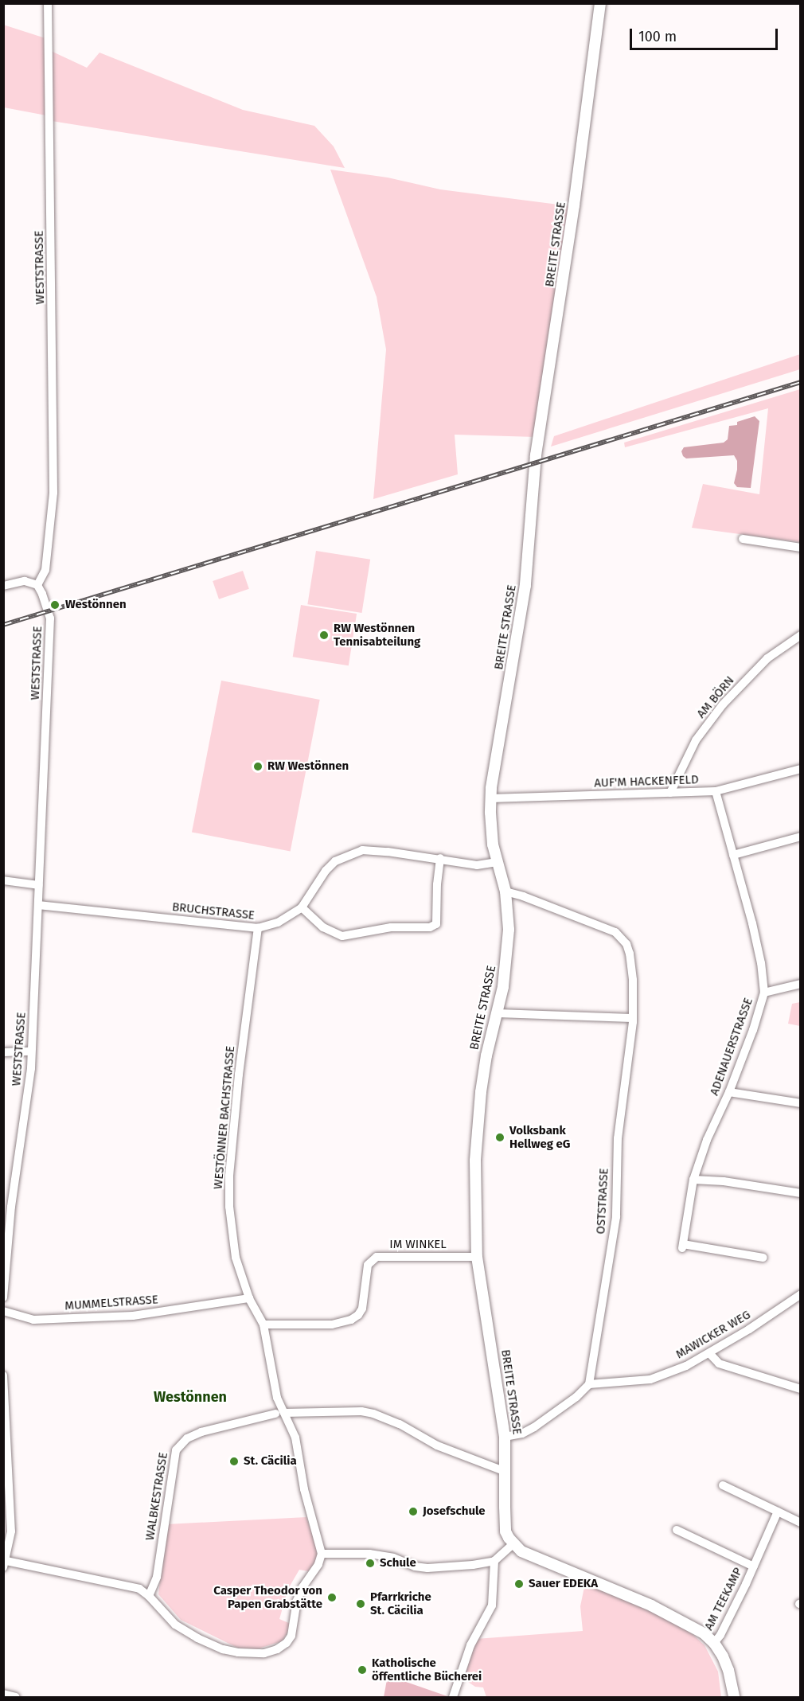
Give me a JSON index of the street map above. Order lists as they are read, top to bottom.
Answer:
{
  "streets": {
    "street": [
      "BREITE STRASSE",
      "WESTSTRASSE",
      "AM BÖRN",
      "AUF'M HACKENFELD",
      "BRUCHSTRASSE",
      "ADENAUERSTRASSE",
      "WESTÖNNER BACHSTRASSE",
      "OSTSTRASSE",
      "IM WINKEL",
      "MUMMELSTRASSE",
      "MAWICKER WEG",
      "WALBKESTRASSE",
      "AM TEEKAMP"
    ]
  },
  "crossings": [
    ["BREITE STRASSE", "AUF'M HACKENFELD"],
    ["BREITE STRASSE", "BRUCHSTRASSE"],
    ["BREITE STRASSE", "OSTSTRASSE"],
    ["BREITE STRASSE", "IM WINKEL"],
    ["BREITE STRASSE", "WALBKESTRASSE"],
    ["WESTSTRASSE", "BRUCHSTRASSE"],
    ["AM BÖRN", "AUF'M HACKENFELD"],
    ["AUF'M HACKENFELD", "ADENAUERSTRASSE"],
    ["BRUCHSTRASSE", "WESTÖNNER BACHSTRASSE"],
    ["WESTÖNNER BACHSTRASSE", "IM WINKEL"],
    ["WESTÖNNER BACHSTRASSE", "MUMMELSTRASSE"],
    ["WESTÖNNER BACHSTRASSE", "WALBKESTRASSE"],
    ["OSTSTRASSE", "MAWICKER WEG"]
  ],
  "districts": ["Westönnen"],
  "places": [
    "Westönnen",
    "RW Westönnen Tennisabteilung",
    "RW Westönnen",
    "Volksbank Hellweg eG",
    "St. Cäcilia",
    "Josefschule",
    "Schule",
    "Sauer EDEKA",
    "Casper Theodor von Papen Grabstätte",
    "Pfarrkriche St. Cäcilia",
    "Katholische öffentliche Bücherei"
  ],
  "scale_bar": "100 m"
}
